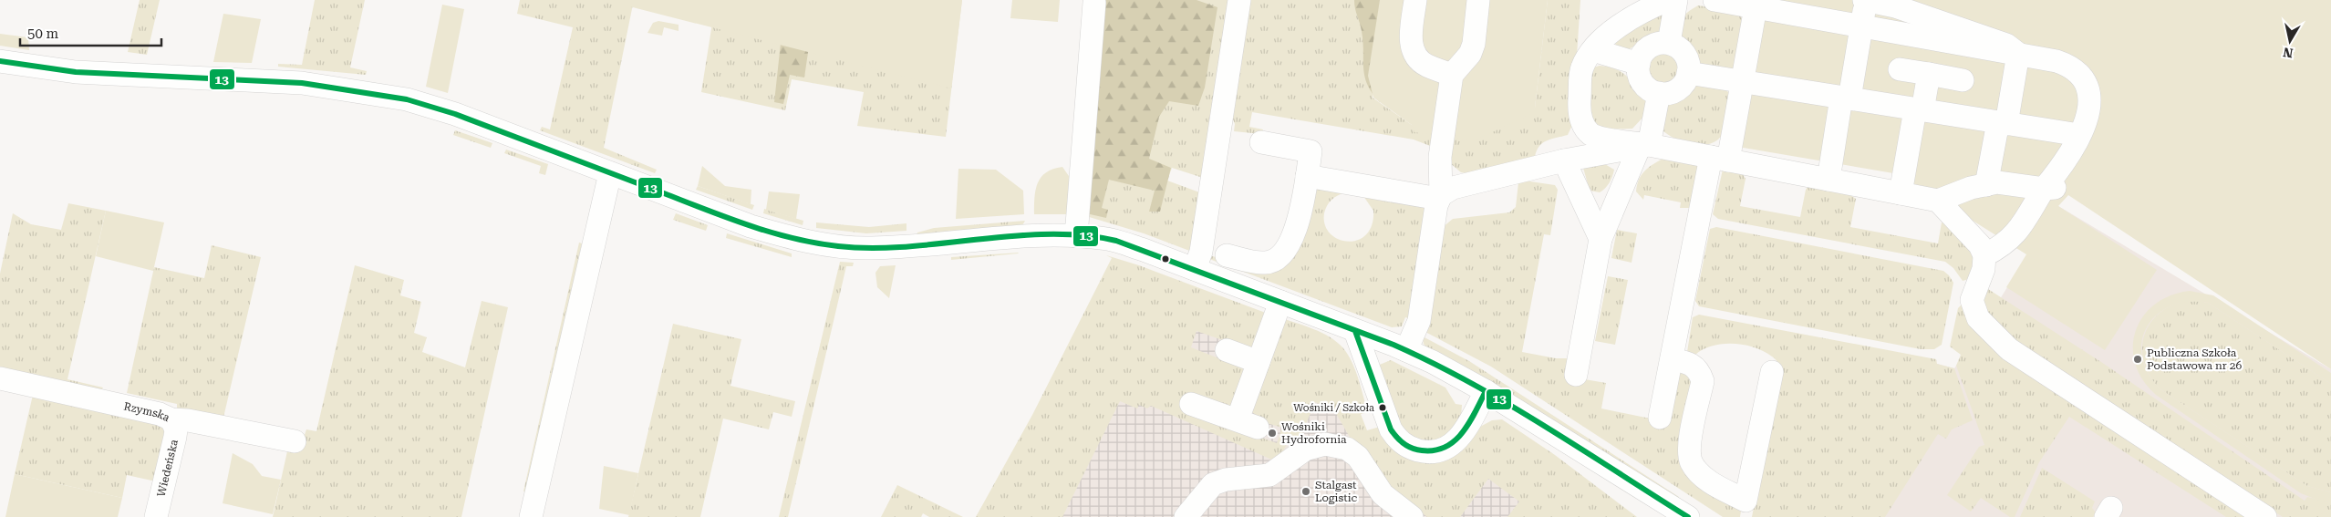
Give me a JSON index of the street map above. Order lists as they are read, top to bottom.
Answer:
{
  "streets": {
    "street": ["Rzymska", "Wiedeńska"]
  },
  "crossings": [
    ["Rzymska", "Wiedeńska"]
  ],
  "places": [
    "Publiczna Szkoła Podstawowa nr 26",
    "Wośniki / Szkoła",
    "Wośniki Hydrofornia",
    "Stalgast Logistic"
  ],
  "lines": ["transit line 13"],
  "scale_bar": "50 m",
  "north": "bottom"
}
